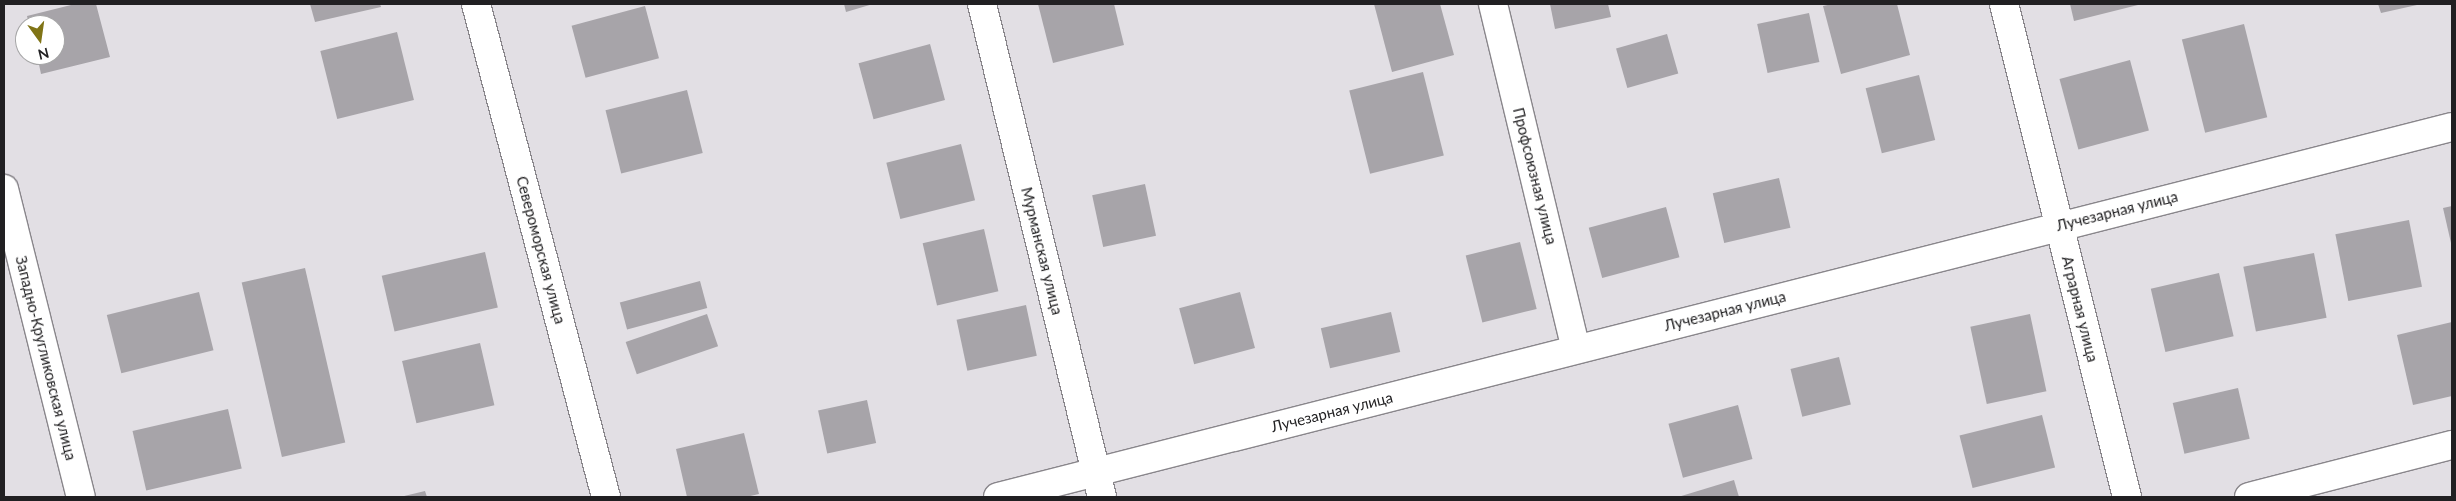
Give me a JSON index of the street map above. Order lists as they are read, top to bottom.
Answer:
{
  "streets": {
    "street": [
      "Профсоюзная улица",
      "Лучезарная улица",
      "Североморская улица",
      "Мурманская улица",
      "Аграрная улица",
      "Западно-Кругликовская улица"
    ]
  },
  "crossings": [
    ["Профсоюзная улица", "Лучезарная улица"],
    ["Лучезарная улица", "Мурманская улица"],
    ["Лучезарная улица", "Аграрная улица"]
  ],
  "north": "bottom"
}
